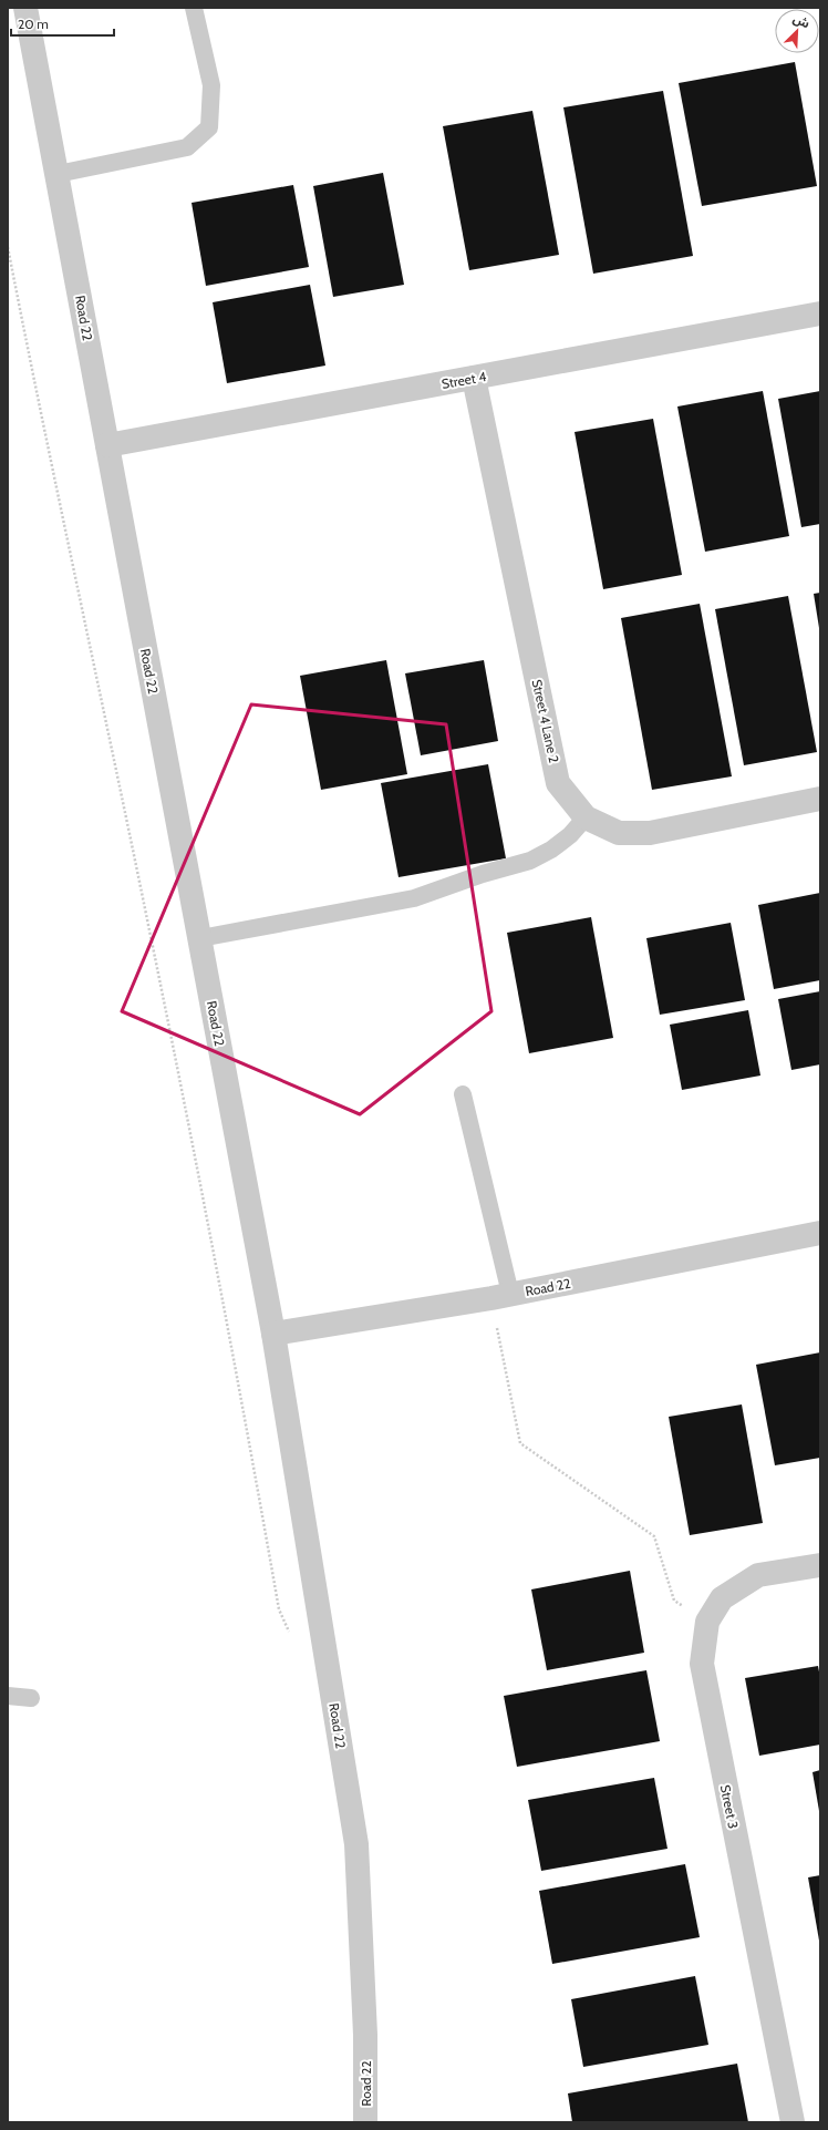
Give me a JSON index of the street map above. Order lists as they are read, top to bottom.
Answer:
{
  "streets": {
    "street": [
      "Road 22",
      "Street 4",
      "Street 4 Lane 2",
      "Street 3"
    ]
  },
  "crossings": [
    ["Road 22", "Street 4"],
    ["Street 4", "Street 4 Lane 2"]
  ],
  "scale_bar": "20 m",
  "north": "top right"
}
